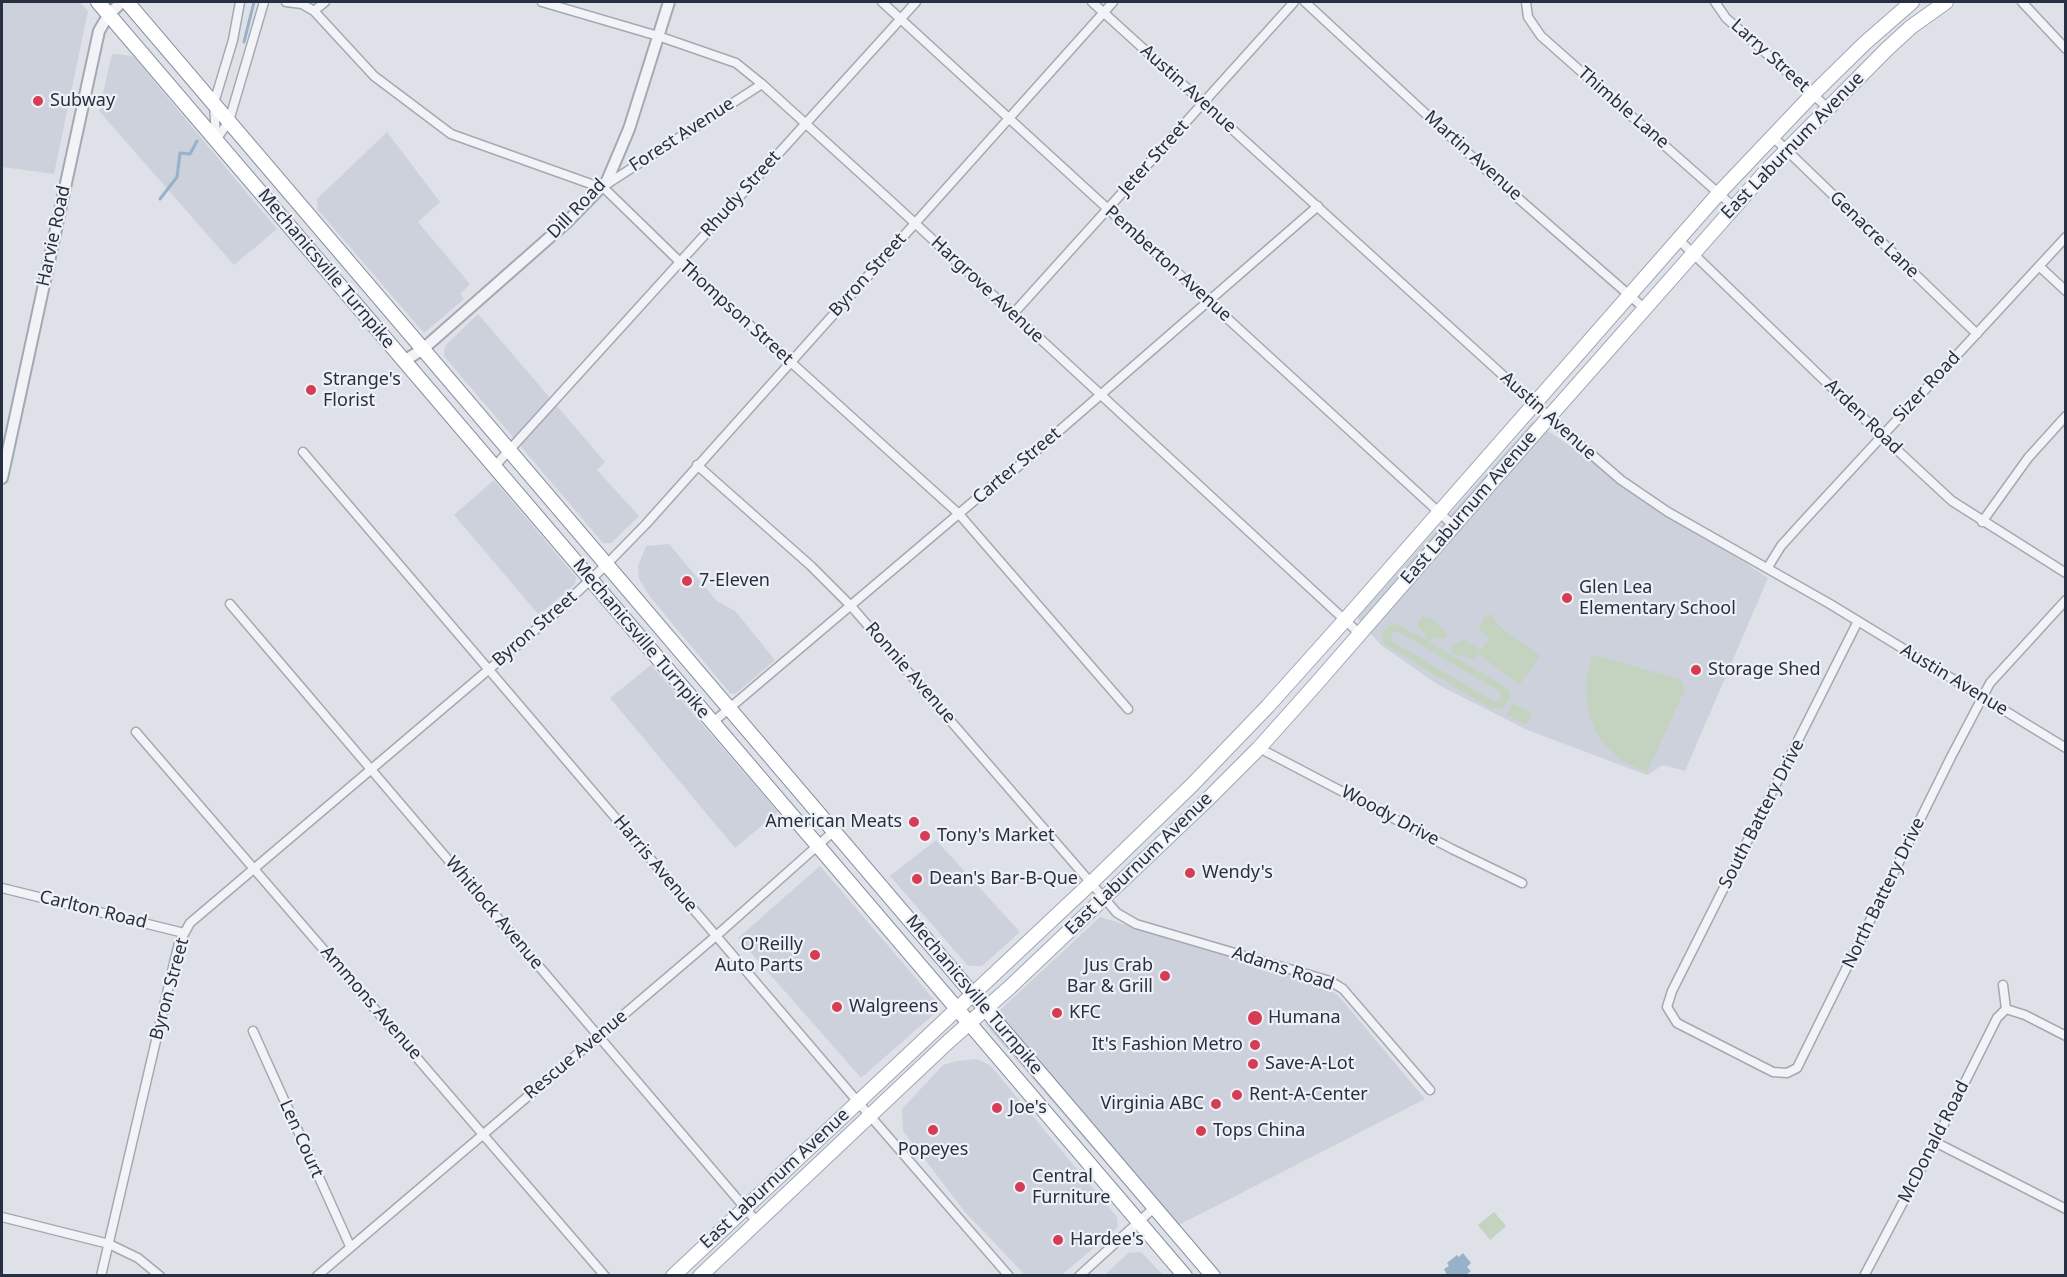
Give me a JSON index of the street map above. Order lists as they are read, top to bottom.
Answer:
{
  "streets": {
    "main road": ["East Laburnum Avenue", "Mechanicsville Turnpike"],
    "street": [
      "Larry Street",
      "Austin Avenue",
      "Thimble Lane",
      "Forest Avenue",
      "Martin Avenue",
      "Jeter Street",
      "Rhudy Street",
      "Dill Road",
      "Genacre Lane",
      "Harvie Road",
      "Pemberton Avenue",
      "Byron Street",
      "Hargrove Avenue",
      "Thompson Street",
      "Sizer Road",
      "Arden Road",
      "Carter Street",
      "Ronnie Avenue",
      "South Battery Drive",
      "Woody Drive",
      "Harris Avenue",
      "North Battery Drive",
      "Carlton Road",
      "Whitlock Avenue",
      "Adams Road",
      "Ammons Avenue",
      "Rescue Avenue",
      "Len Court",
      "McDonald Road"
    ]
  },
  "crossings": [
    ["Larry Street", "East Laburnum Avenue"],
    ["Austin Avenue", "East Laburnum Avenue"],
    ["Austin Avenue", "Jeter Street"],
    ["Austin Avenue", "Byron Street"],
    ["Austin Avenue", "Sizer Road"],
    ["Austin Avenue", "Carter Street"],
    ["Austin Avenue", "South Battery Drive"],
    ["Austin Avenue", "North Battery Drive"],
    ["Thimble Lane", "East Laburnum Avenue"],
    ["Forest Avenue", "Dill Road"],
    ["Forest Avenue", "Hargrove Avenue"],
    ["Forest Avenue", "Thompson Street"],
    ["East Laburnum Avenue", "Martin Avenue"],
    ["East Laburnum Avenue", "Genacre Lane"],
    ["East Laburnum Avenue", "Pemberton Avenue"],
    ["East Laburnum Avenue", "Mechanicsville Turnpike"],
    ["East Laburnum Avenue", "Hargrove Avenue"],
    ["East Laburnum Avenue", "Arden Road"],
    ["East Laburnum Avenue", "Ronnie Avenue"],
    ["East Laburnum Avenue", "Woody Drive"],
    ["East Laburnum Avenue", "Harris Avenue"],
    ["East Laburnum Avenue", "Whitlock Avenue"],
    ["East Laburnum Avenue", "Adams Road"],
    ["Jeter Street", "Pemberton Avenue"],
    ["Jeter Street", "Hargrove Avenue"],
    ["Rhudy Street", "Pemberton Avenue"],
    ["Rhudy Street", "Mechanicsville Turnpike"],
    ["Rhudy Street", "Hargrove Avenue"],
    ["Rhudy Street", "Thompson Street"],
    ["Dill Road", "Mechanicsville Turnpike"],
    ["Dill Road", "Hargrove Avenue"],
    ["Dill Road", "Thompson Street"],
    ["Genacre Lane", "Sizer Road"],
    ["Harvie Road", "Mechanicsville Turnpike"],
    ["Pemberton Avenue", "Byron Street"],
    ["Pemberton Avenue", "Carter Street"],
    ["Mechanicsville Turnpike", "Byron Street"],
    ["Mechanicsville Turnpike", "Carter Street"],
    ["Mechanicsville Turnpike", "Rescue Avenue"],
    ["Byron Street", "Hargrove Avenue"],
    ["Byron Street", "Thompson Street"],
    ["Byron Street", "Ronnie Avenue"],
    ["Byron Street", "Harris Avenue"],
    ["Byron Street", "Carlton Road"],
    ["Byron Street", "Whitlock Avenue"],
    ["Byron Street", "Ammons Avenue"],
    ["Hargrove Avenue", "Carter Street"],
    ["Thompson Street", "Carter Street"],
    ["Sizer Road", "Arden Road"],
    ["Carter Street", "Ronnie Avenue"],
    ["Ronnie Avenue", "Adams Road"],
    ["South Battery Drive", "North Battery Drive"],
    ["Harris Avenue", "Rescue Avenue"],
    ["Whitlock Avenue", "Rescue Avenue"],
    ["Ammons Avenue", "Rescue Avenue"],
    ["Rescue Avenue", "Len Court"]
  ],
  "places": [
    "Subway",
    "Strange's Florist",
    "7-Eleven",
    "Glen Lea Elementary School",
    "Storage Shed",
    "American Meats",
    "Tony's Market",
    "Wendy's",
    "Dean's Bar-B-Que",
    "O'Reilly Auto Parts",
    "Jus Crab Bar & Grill",
    "Walgreens",
    "KFC",
    "Humana",
    "It's Fashion Metro",
    "Save-A-Lot",
    "Rent-A-Center",
    "Virginia ABC",
    "Joe's",
    "Popeyes",
    "Tops China",
    "Central Furniture",
    "Hardee's"
  ]
}
